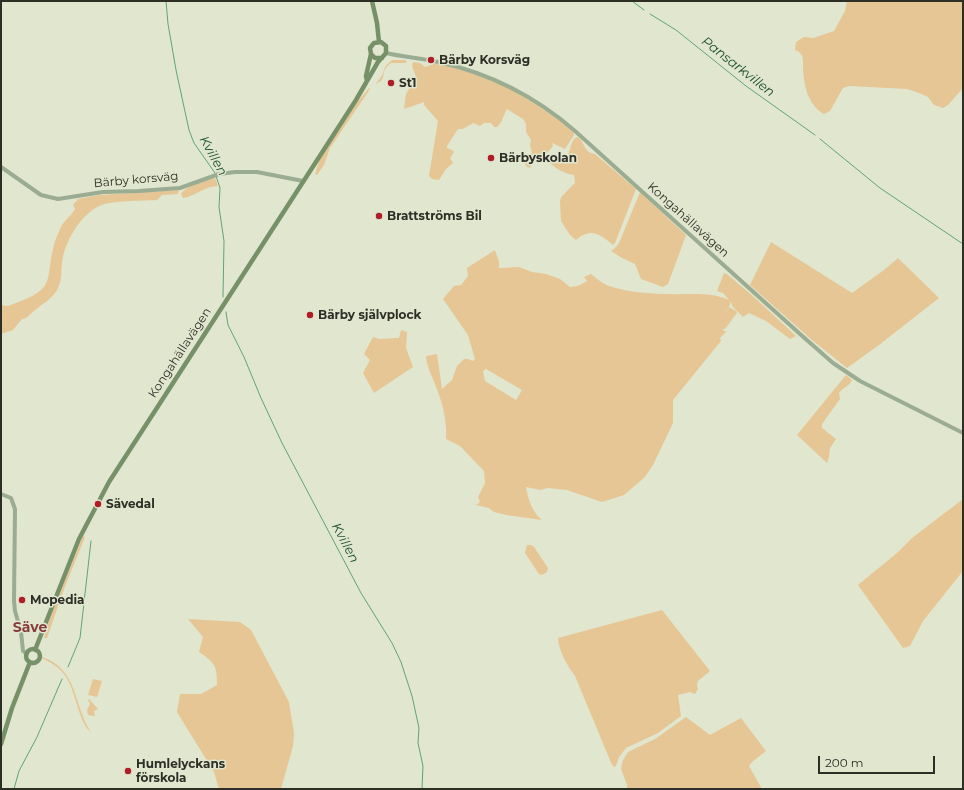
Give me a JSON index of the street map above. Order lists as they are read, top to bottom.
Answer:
{
  "streets": {
    "main road": ["Kongahällavägen"],
    "street": ["Bärby korsväg"]
  },
  "crossings": [
    ["Bärby korsväg", "Kongahällavägen"]
  ],
  "districts": ["Säve"],
  "water": ["Pansarkvillen", "Kvillen"],
  "places": [
    "Bärby Korsväg",
    "St1",
    "Bärbyskolan",
    "Brattströms Bil",
    "Bärby självplock",
    "Sävedal",
    "Mopedia",
    "Humlelyckans förskola"
  ],
  "scale_bar": "200 m"
}
